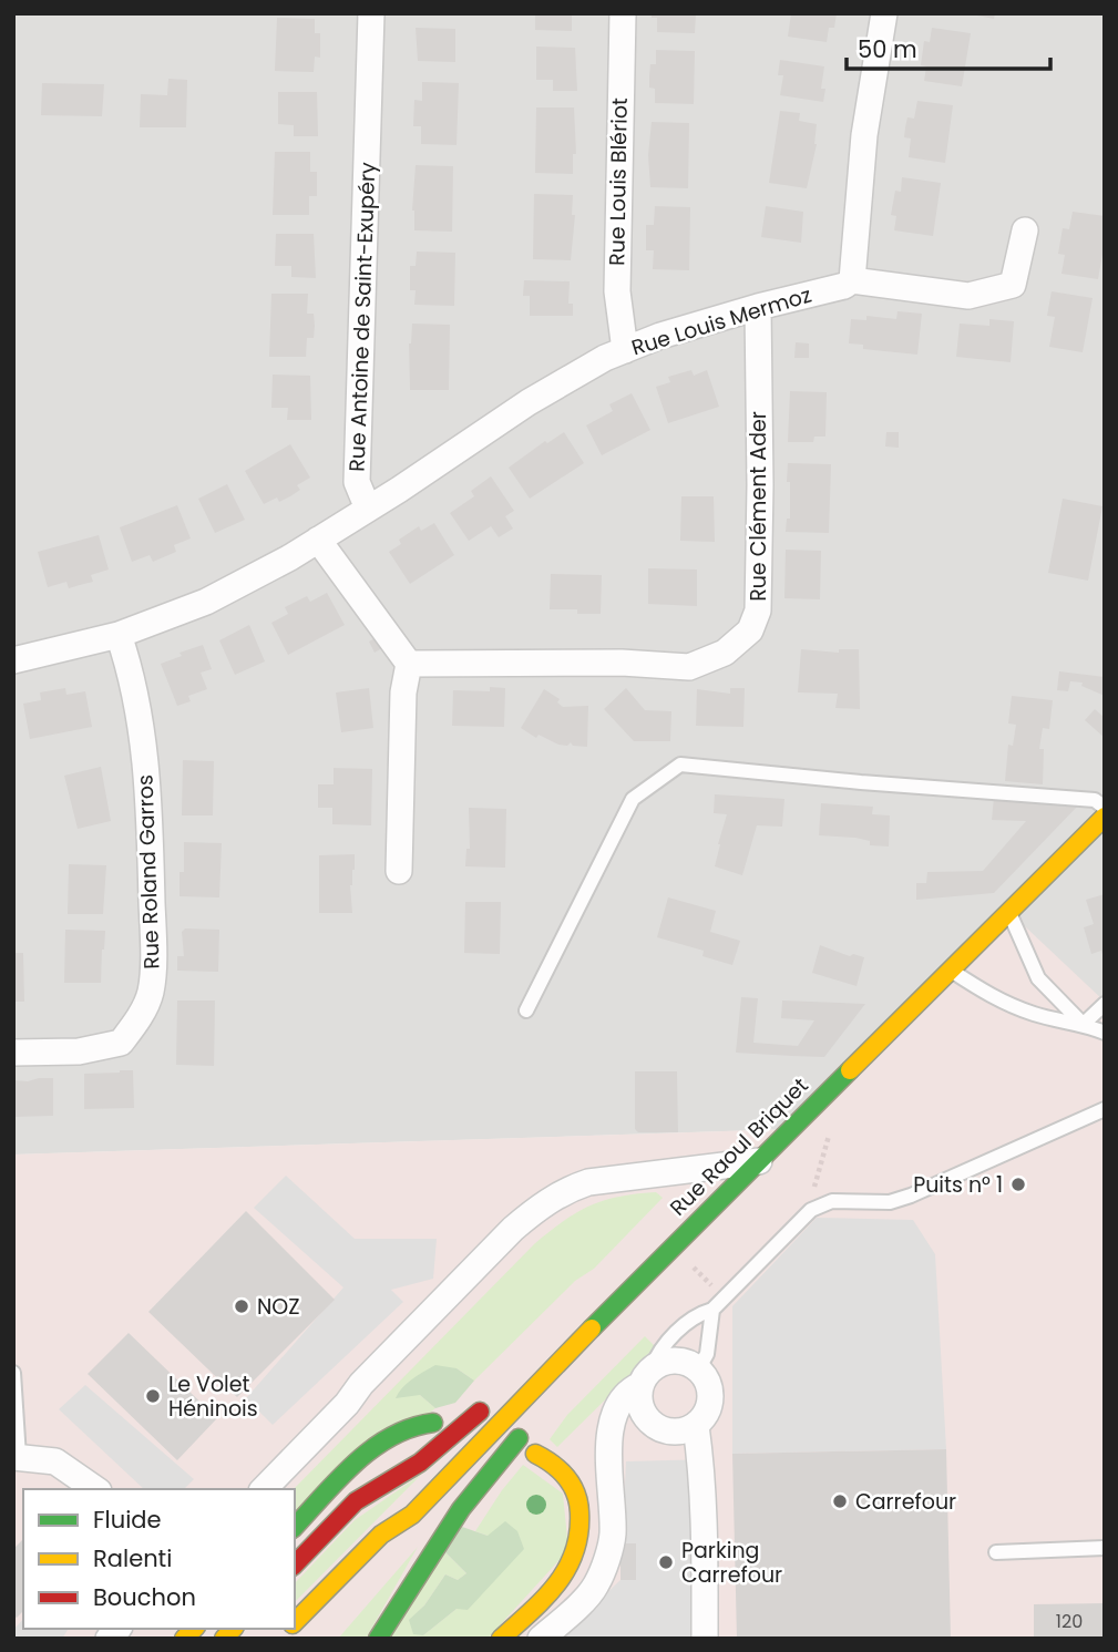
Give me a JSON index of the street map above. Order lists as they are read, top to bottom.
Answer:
{
  "streets": {
    "street": [
      "Rue Louis Blériot",
      "Rue Antoine de Saint-Exupéry",
      "Rue Louis Mermoz",
      "Rue Clément Ader",
      "Rue Roland Garros",
      "Rue Raoul Briquet"
    ]
  },
  "crossings": [
    ["Rue Louis Blériot", "Rue Louis Mermoz"],
    ["Rue Antoine de Saint-Exupéry", "Rue Louis Mermoz"],
    ["Rue Louis Mermoz", "Rue Clément Ader"]
  ],
  "places": [
    "Puits n° 1",
    "NOZ",
    "Le Volet Héninois",
    "Carrefour",
    "Parking Carrefour"
  ],
  "house_numbers": ["120"],
  "legend": ["Fluide", "Ralenti", "Bouchon"],
  "scale_bar": "50 m"
}
